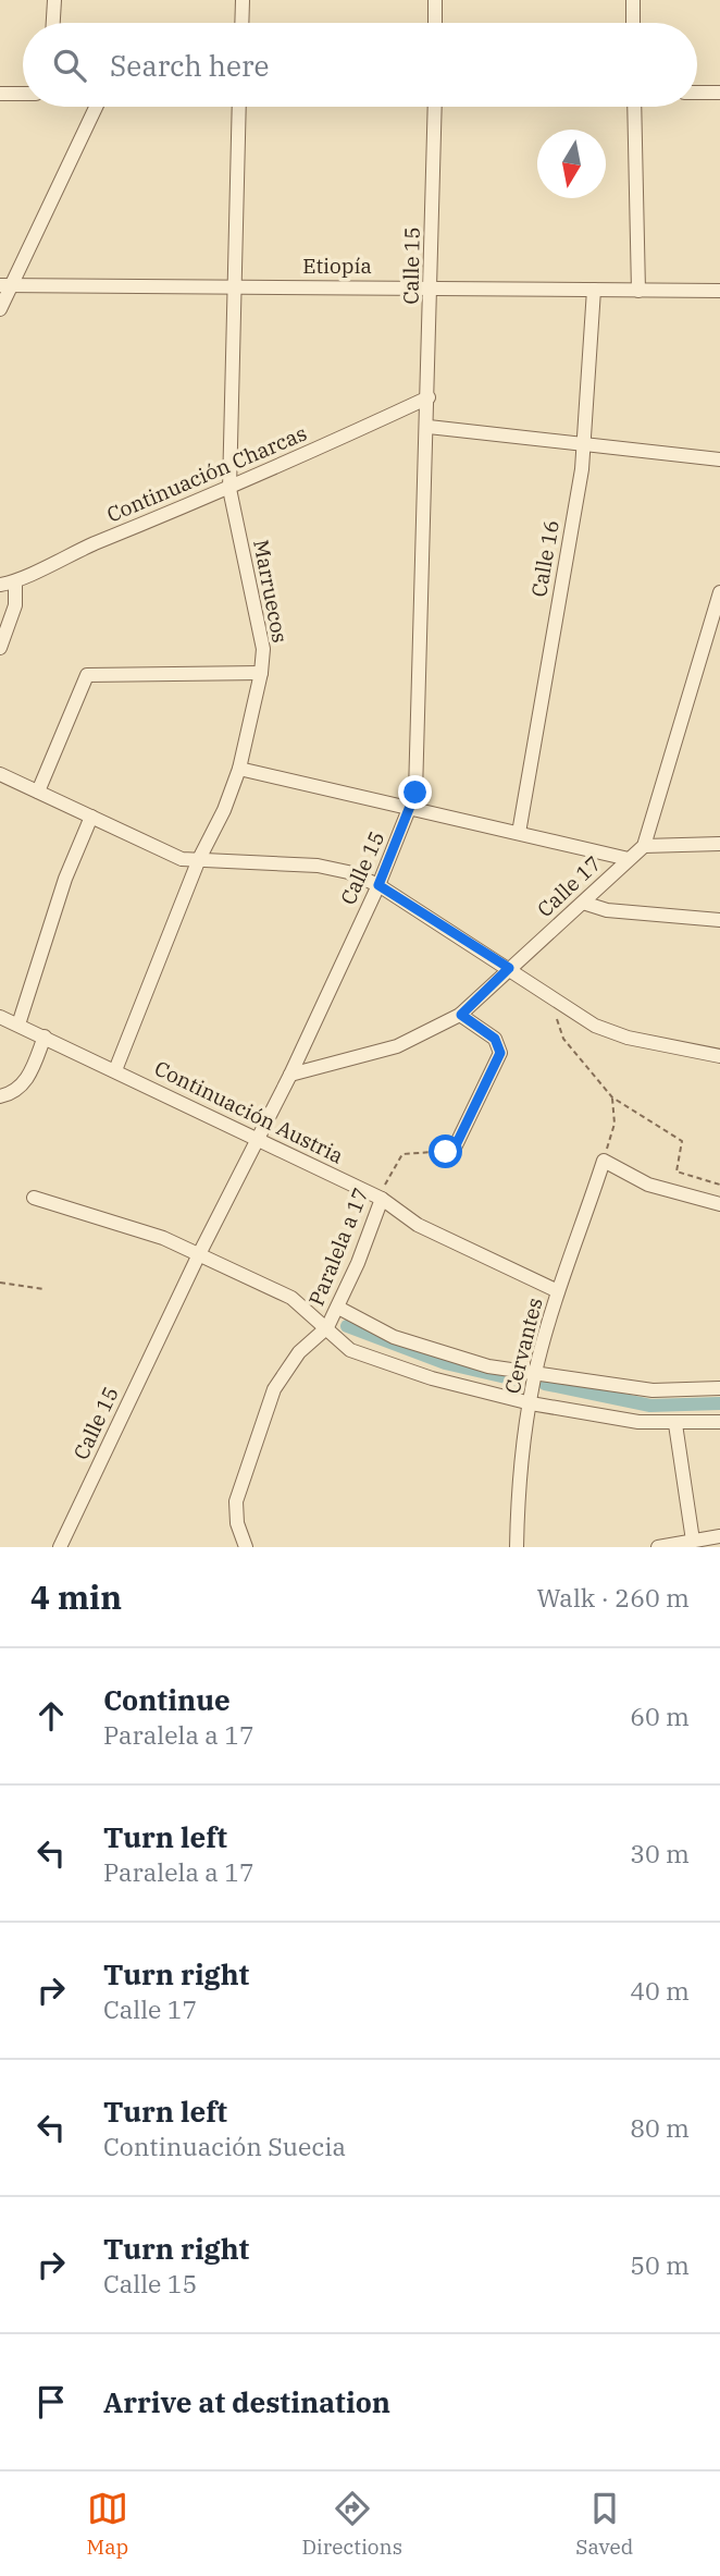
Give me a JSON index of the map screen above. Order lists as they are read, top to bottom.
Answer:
{
  "streets": {
    "street": [
      "Etiopía",
      "Calle 15",
      "Continuación Charcas",
      "Calle 16",
      "Marruecos",
      "Calle 17",
      "Continuación Austria",
      "Paralela a 17",
      "Cervantes"
    ]
  },
  "crossings": [
    ["Etiopía", "Calle 15"],
    ["Etiopía", "Calle 16"],
    ["Etiopía", "Marruecos"],
    ["Calle 15", "Continuación Charcas"],
    ["Calle 15", "Calle 17"],
    ["Calle 15", "Continuación Austria"],
    ["Continuación Charcas", "Marruecos"],
    ["Marruecos", "Continuación Austria"],
    ["Continuación Austria", "Paralela a 17"],
    ["Continuación Austria", "Cervantes"]
  ],
  "north": "bottom",
  "page": {
    "search": "Search here",
    "heading": ["4 min", "Walk · 260 m"],
    "list": [
      ["Continue", "Paralela a 17", "60 m"],
      ["Turn left", "Paralela a 17", "30 m"],
      ["Turn right", "Calle 17", "40 m"],
      ["Turn left", "Continuación Suecia", "80 m"],
      ["Turn right", "Calle 15", "50 m"],
      "Arrive at destination"
    ],
    "nav": ["Map", "Directions", "Saved"]
  }
}
